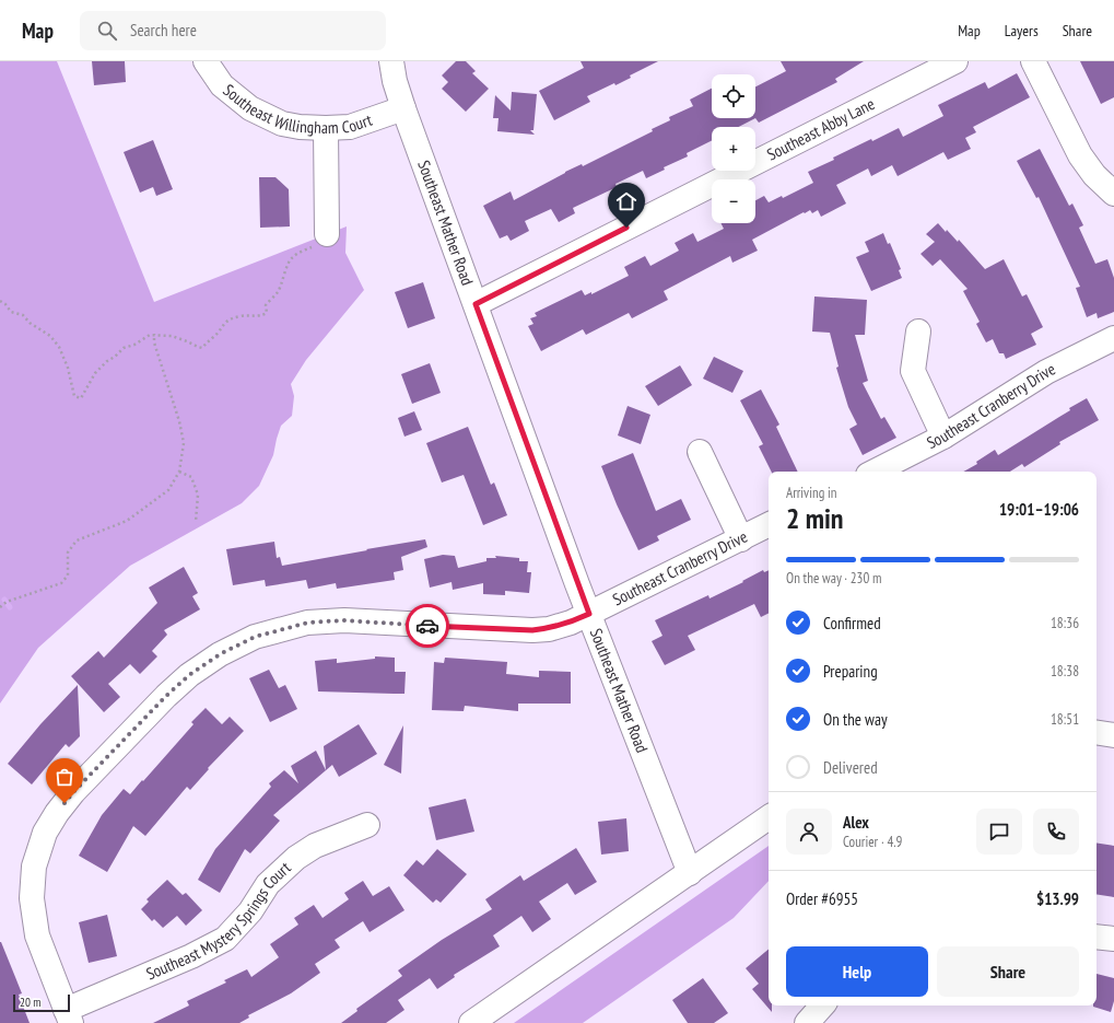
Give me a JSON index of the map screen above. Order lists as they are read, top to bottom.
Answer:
{
  "streets": {
    "street": [
      "Southeast Willingham Court",
      "Southeast Abby Lane",
      "Southeast Mather Road",
      "Southeast Cranberry Drive",
      "Southeast Mystery Springs Court"
    ]
  },
  "crossings": [
    ["Southeast Willingham Court", "Southeast Mather Road"],
    ["Southeast Abby Lane", "Southeast Mather Road"],
    ["Southeast Mather Road", "Southeast Cranberry Drive"],
    ["Southeast Cranberry Drive", "Southeast Mystery Springs Court"]
  ],
  "scale_bar": "20 m",
  "page": {
    "header": "Map",
    "search": "Search here",
    "nav": ["Map", "Layers", "Share"],
    "map_buttons": ["+", "−"],
    "heading": ["2 min", "Arriving in", "19:01–19:06"],
    "panel": [
      "Alex",
      "Courier · 4.9",
      "Order #6955",
      "$13.99"
    ],
    "bar": "On the way · 230 m",
    "list": [
      ["Confirmed", "18:36"],
      ["Preparing", "18:38"],
      ["On the way", "18:51"],
      "Delivered"
    ],
    "buttons": ["Help", "Share"],
    "scale": "20 m"
  }
}
